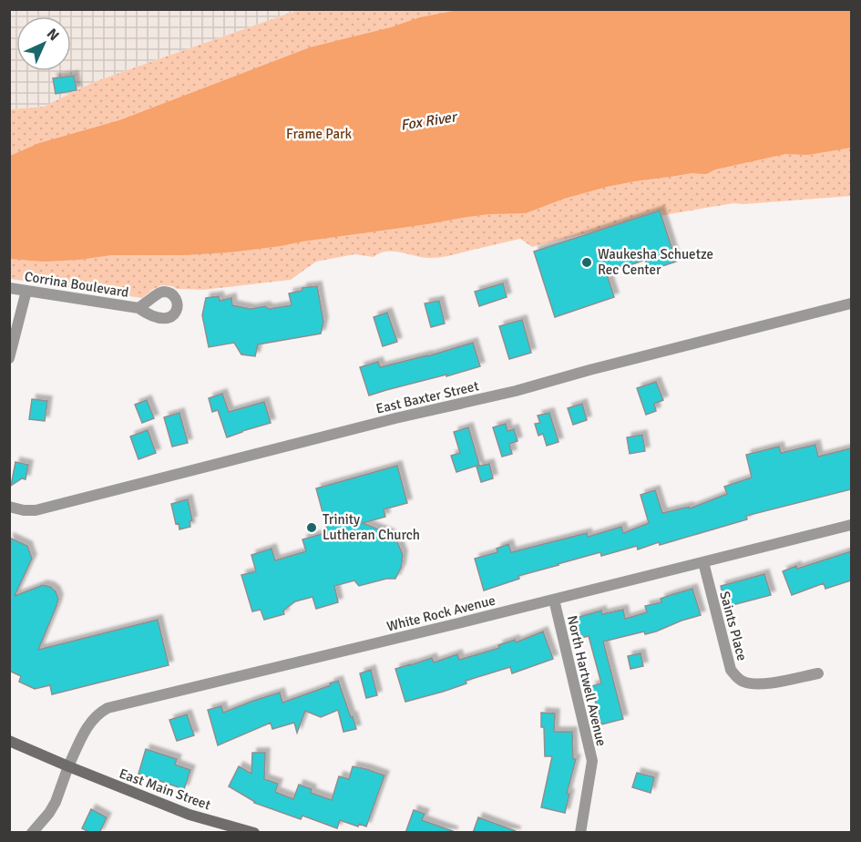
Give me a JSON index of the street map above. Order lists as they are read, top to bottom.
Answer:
{
  "streets": {
    "main road": ["East Main Street"],
    "street": [
      "Corrina Boulevard",
      "East Baxter Street",
      "White Rock Avenue",
      "Saints Place",
      "North Hartwell Avenue"
    ]
  },
  "crossings": [
    ["White Rock Avenue", "Saints Place"],
    ["White Rock Avenue", "North Hartwell Avenue"],
    ["White Rock Avenue", "East Main Street"]
  ],
  "water": ["Fox River"],
  "parks": ["Frame Park"],
  "places": ["Waukesha Schuetze Rec Center", "Trinity Lutheran Church"],
  "north": "top right"
}
